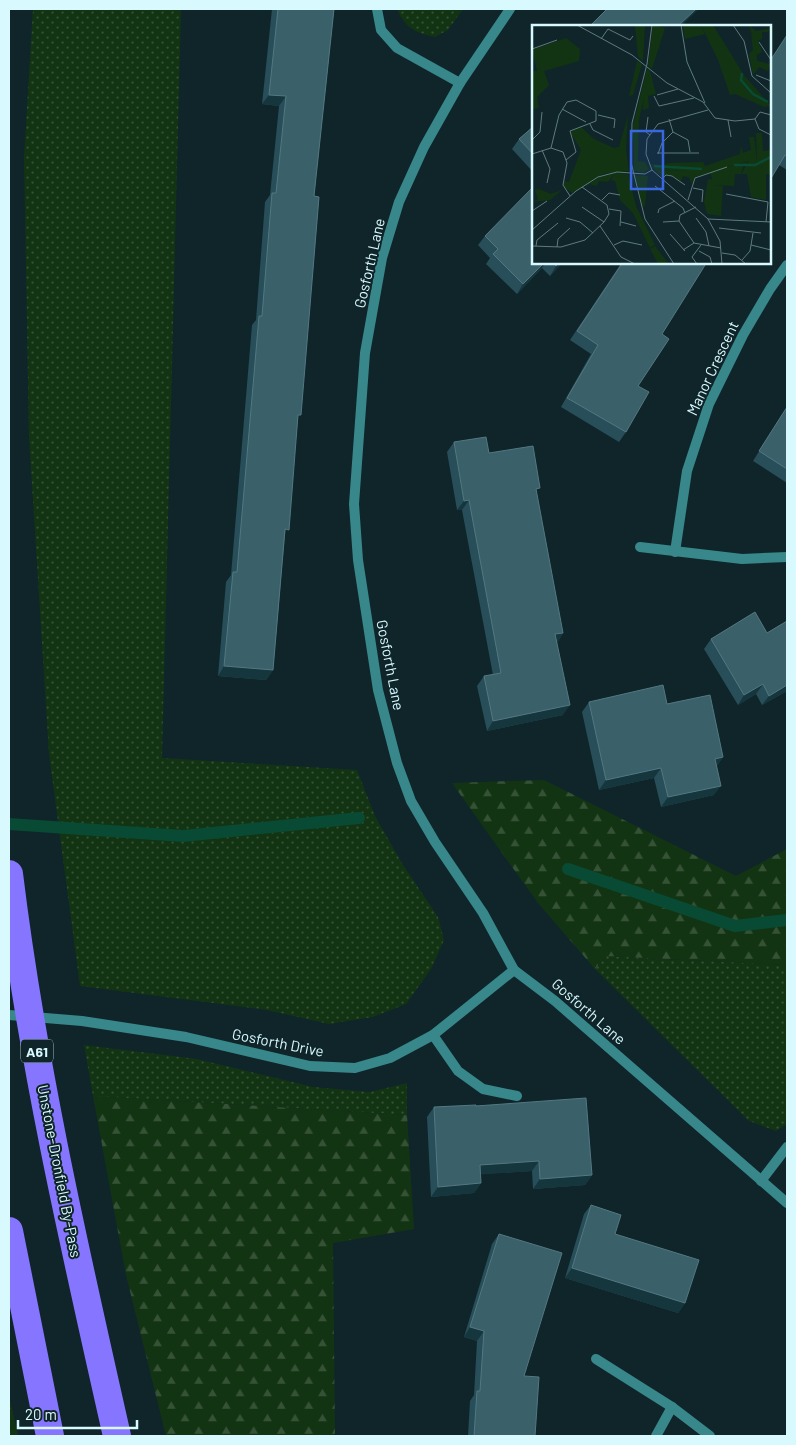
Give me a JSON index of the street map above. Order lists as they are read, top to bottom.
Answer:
{
  "streets": {
    "highway": ["A61", "Unstone-Dronfield By-Pass"],
    "street": ["Gosforth Lane", "Manor Crescent", "Gosforth Drive"]
  },
  "crossings": [
    ["Gosforth Lane", "Gosforth Drive"]
  ],
  "scale_bar": "20 m"
}
